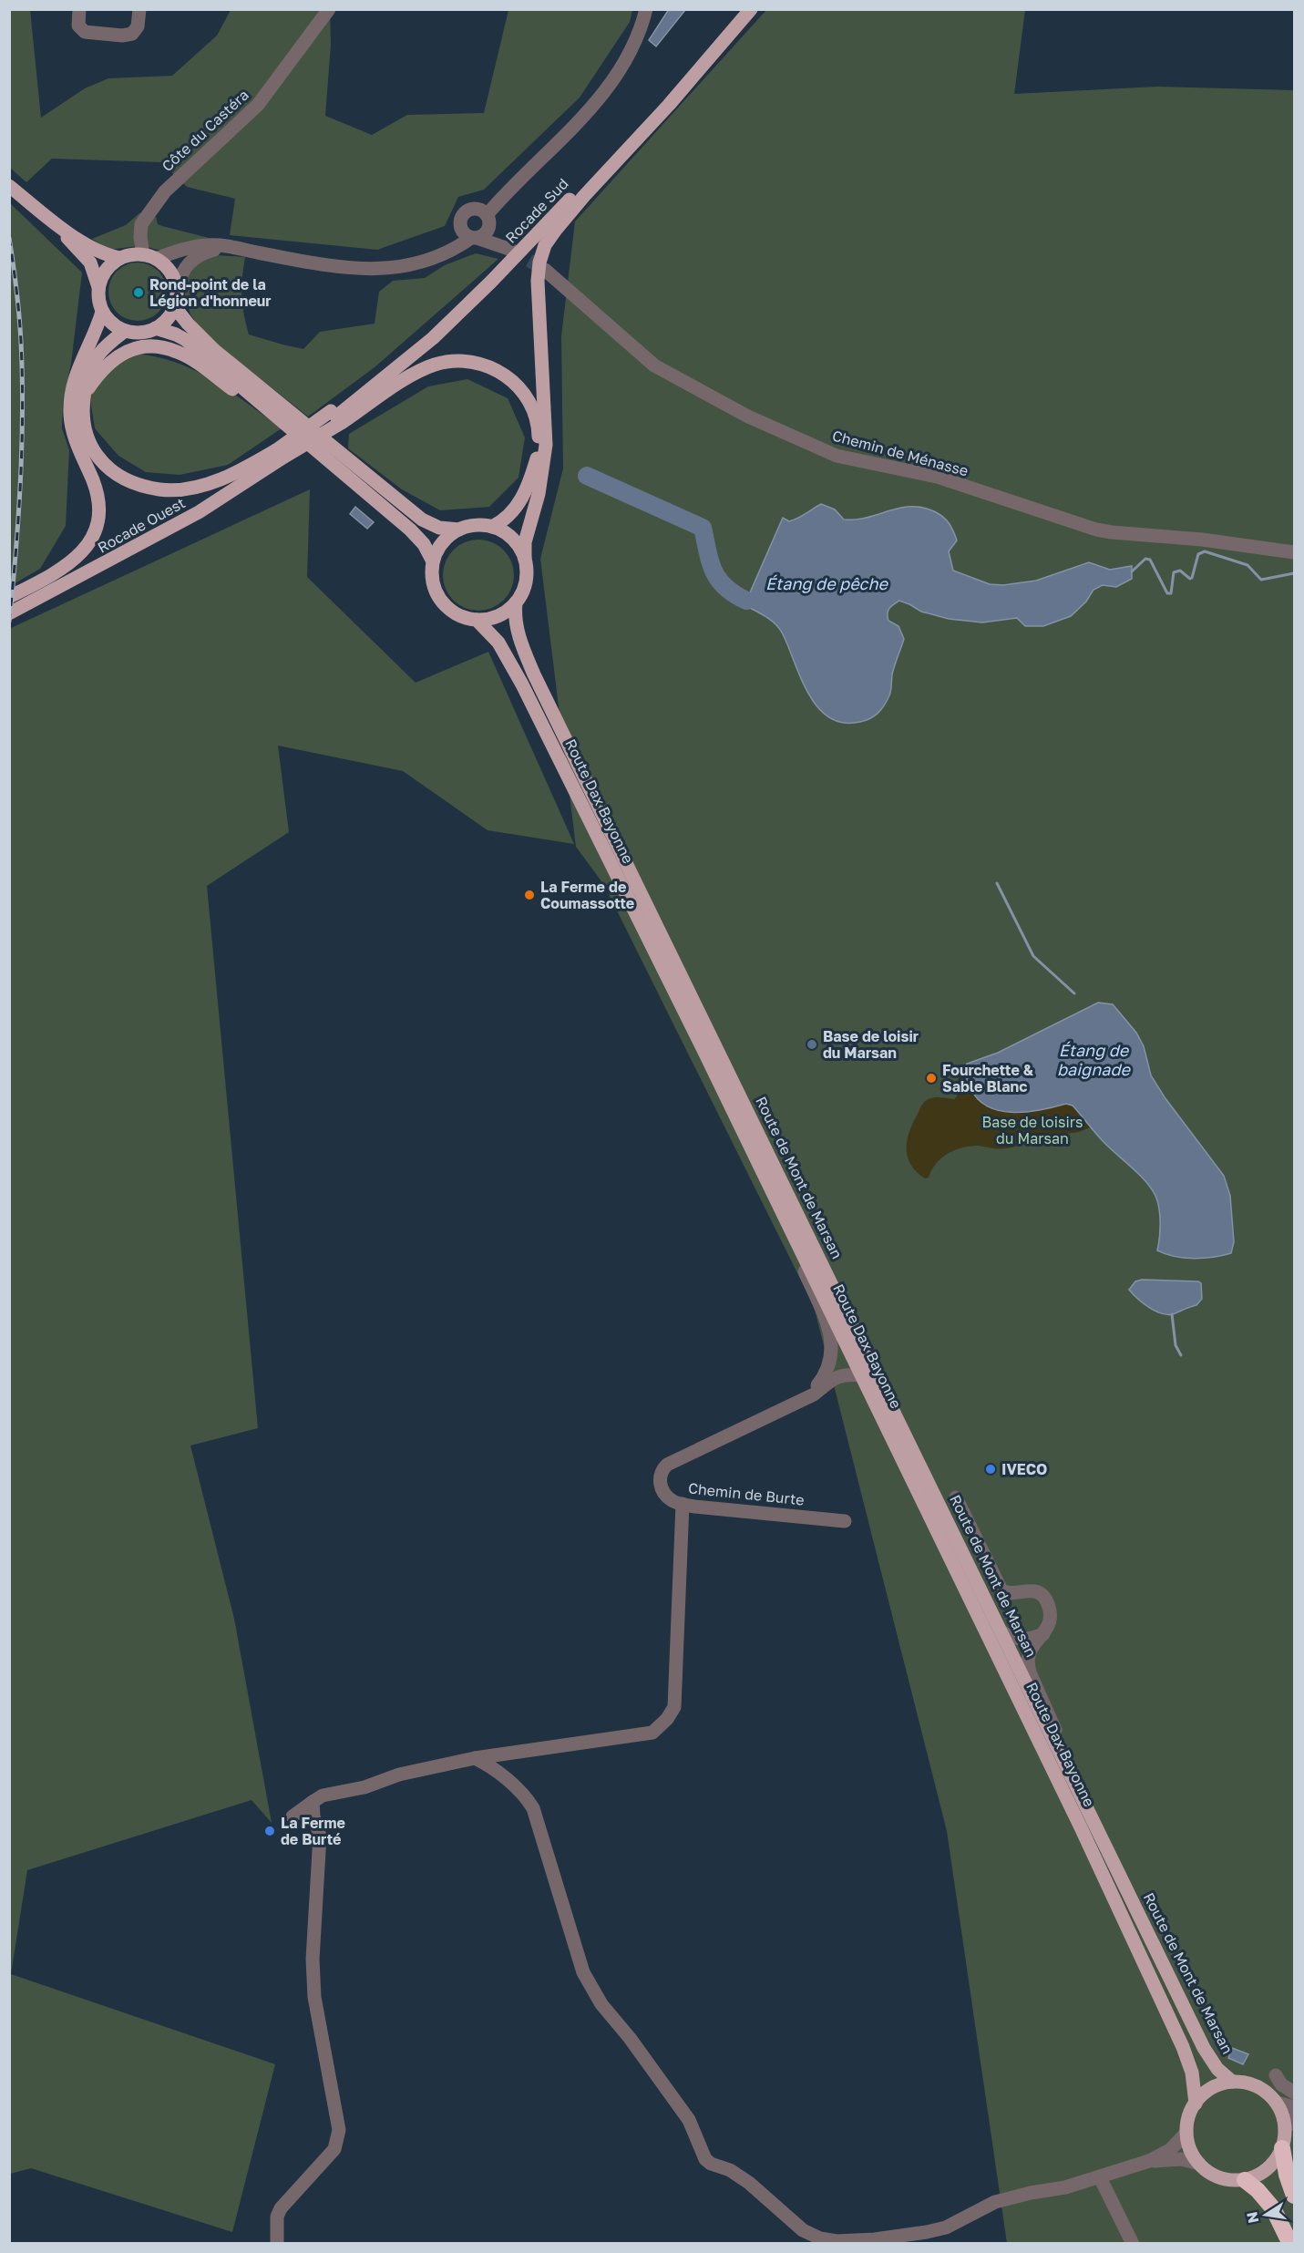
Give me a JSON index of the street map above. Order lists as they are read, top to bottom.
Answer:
{
  "streets": {
    "main road": [
      "Rocade Sud",
      "Rocade Ouest",
      "Route Dax Bayonne",
      "Route de Mont de Marsan"
    ],
    "street": ["Côte du Castéra", "Chemin de Ménasse", "Chemin de Burte"]
  },
  "crossings": [
    ["Route Dax Bayonne", "Route de Mont de Marsan"],
    ["Route Dax Bayonne", "Chemin de Burte"]
  ],
  "water": ["Étang de pêche", "Étang de baignade"],
  "parks": ["Base de loisirs du Marsan"],
  "places": [
    "Rond-point de la Légion d'honneur",
    "La Ferme de Coumassotte",
    "Base de loisir du Marsan",
    "Fourchette & Sable Blanc",
    "IVECO",
    "La Ferme de Burté"
  ],
  "north": "left"
}
